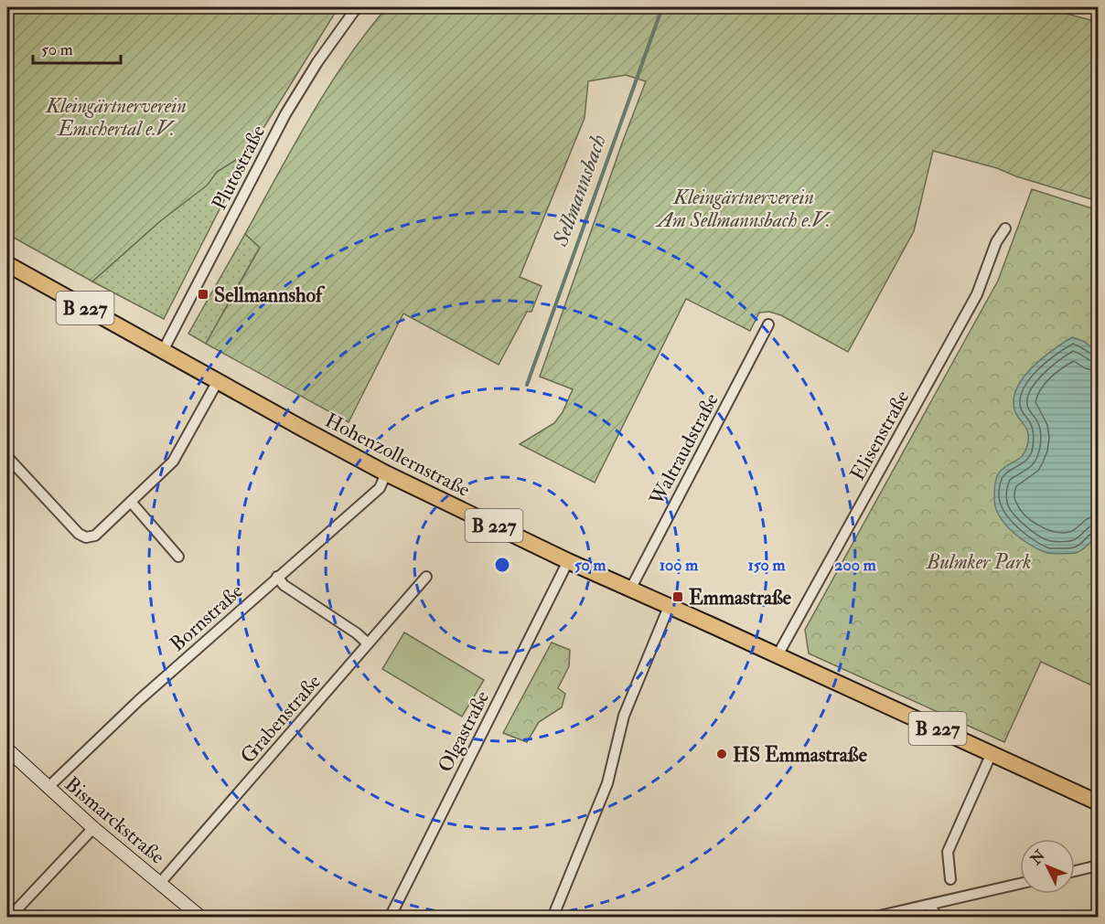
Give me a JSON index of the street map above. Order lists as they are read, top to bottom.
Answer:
{
  "streets": {
    "main road": ["B 227", "Hohenzollernstraße", "Bismarckstraße"],
    "street": [
      "Plutostraße",
      "Elisenstraße",
      "Waltraudstraße",
      "Bornstraße",
      "Grabenstraße",
      "Olgastraße"
    ]
  },
  "crossings": [
    ["Plutostraße", "Hohenzollernstraße"],
    ["Elisenstraße", "Hohenzollernstraße"],
    ["Waltraudstraße", "Hohenzollernstraße"],
    ["Hohenzollernstraße", "Bornstraße"],
    ["Hohenzollernstraße", "Olgastraße"],
    ["Bornstraße", "Bismarckstraße"],
    ["Grabenstraße", "Bismarckstraße"]
  ],
  "water": ["Sellmannsbach"],
  "parks": ["Kleingärtnerverein Emschertal e.V.", "Kleingärtnerverein Am Sellmannsbach e.V.", "Bulmker Park"],
  "places": {
    "transit": ["Sellmannshof", "Emmastraße"],
    "other": ["HS Emmastraße"]
  },
  "scale_bar": "50 m",
  "north": "top left",
  "rings": [
    "50 m",
    "100 m",
    "150 m",
    "200 m"
  ]
}
